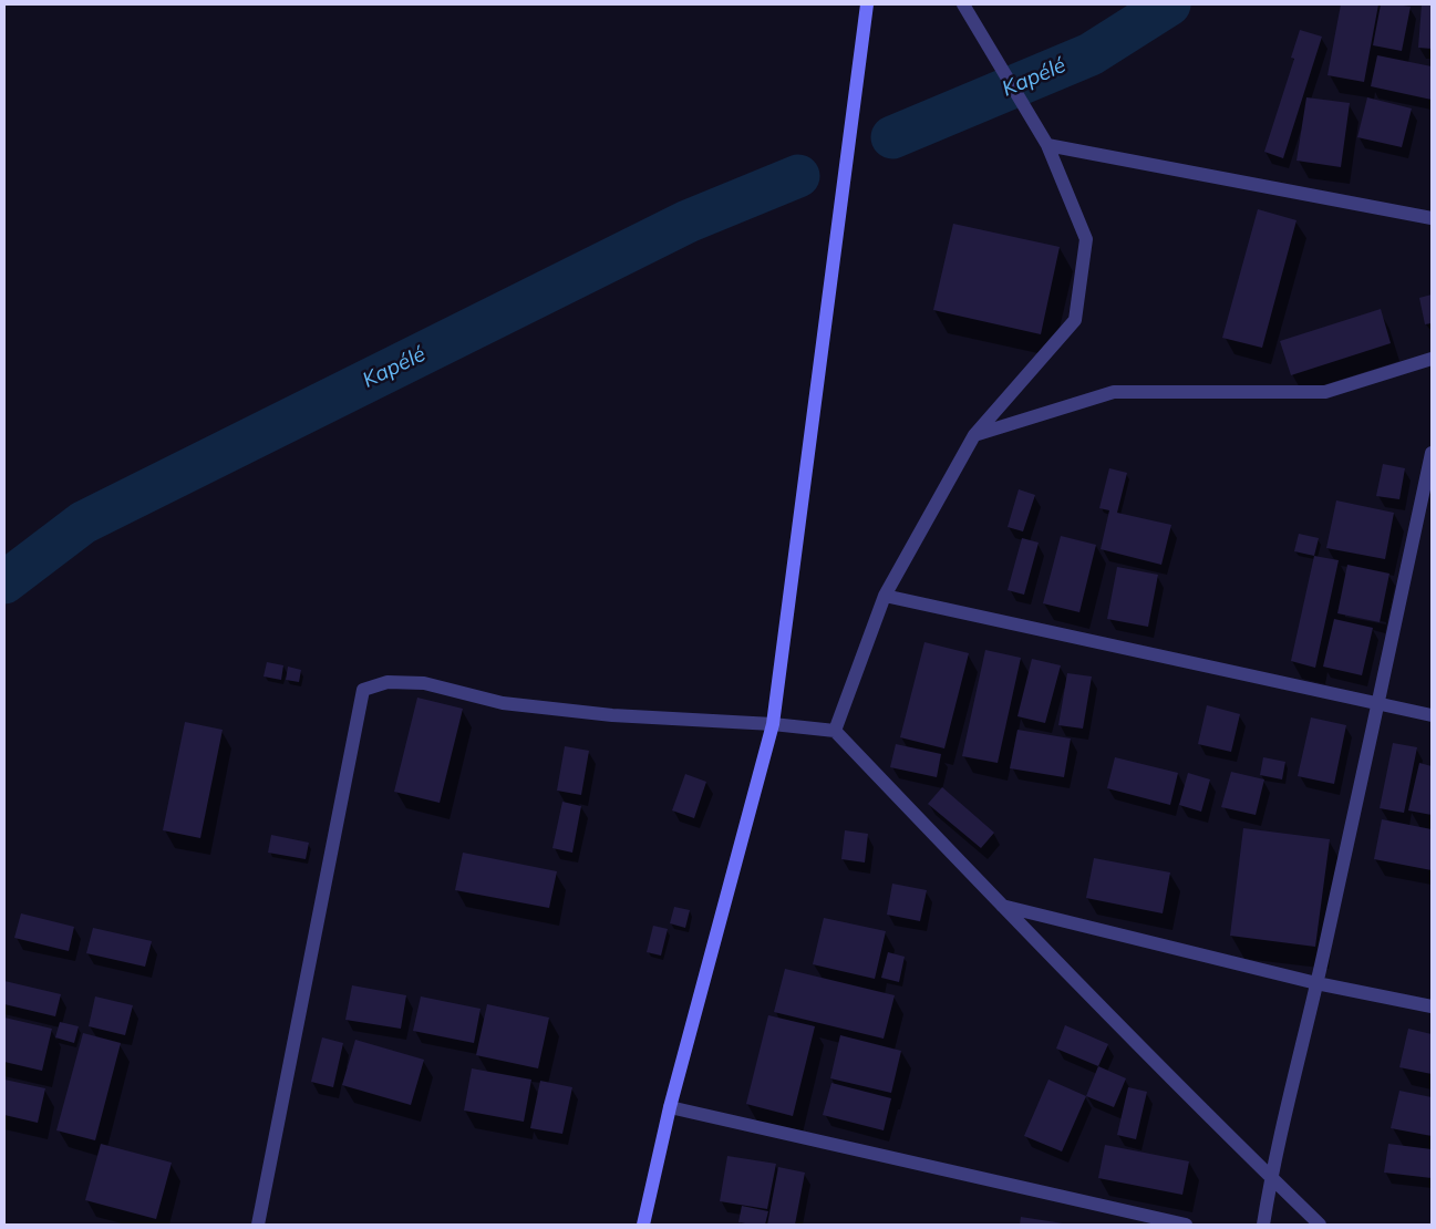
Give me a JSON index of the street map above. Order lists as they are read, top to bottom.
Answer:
{
  "water": ["Kapélé"]
}
